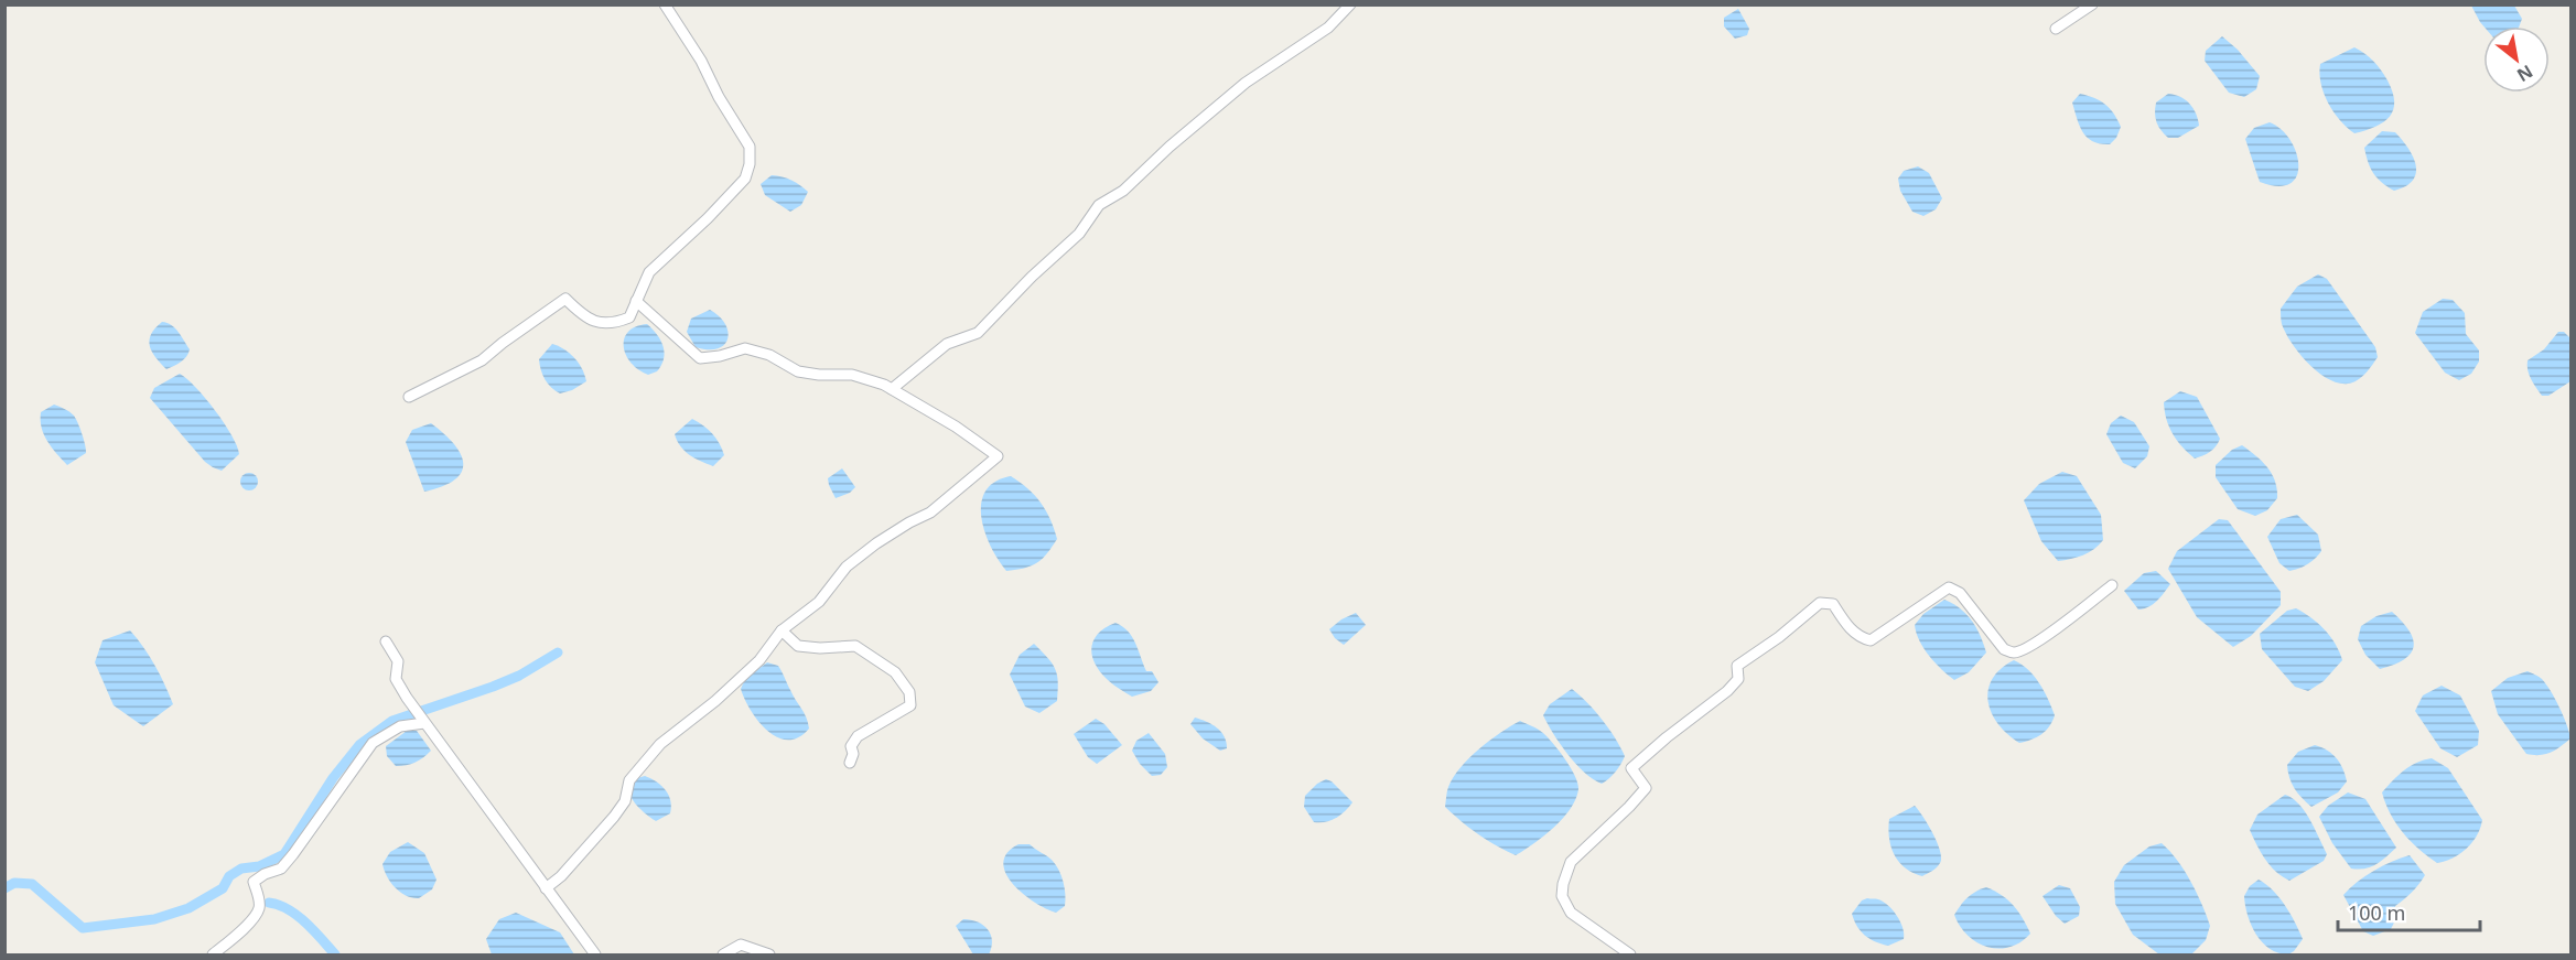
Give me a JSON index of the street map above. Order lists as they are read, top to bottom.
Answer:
{
  "scale_bar": "100 m",
  "north": "bottom right"
}
